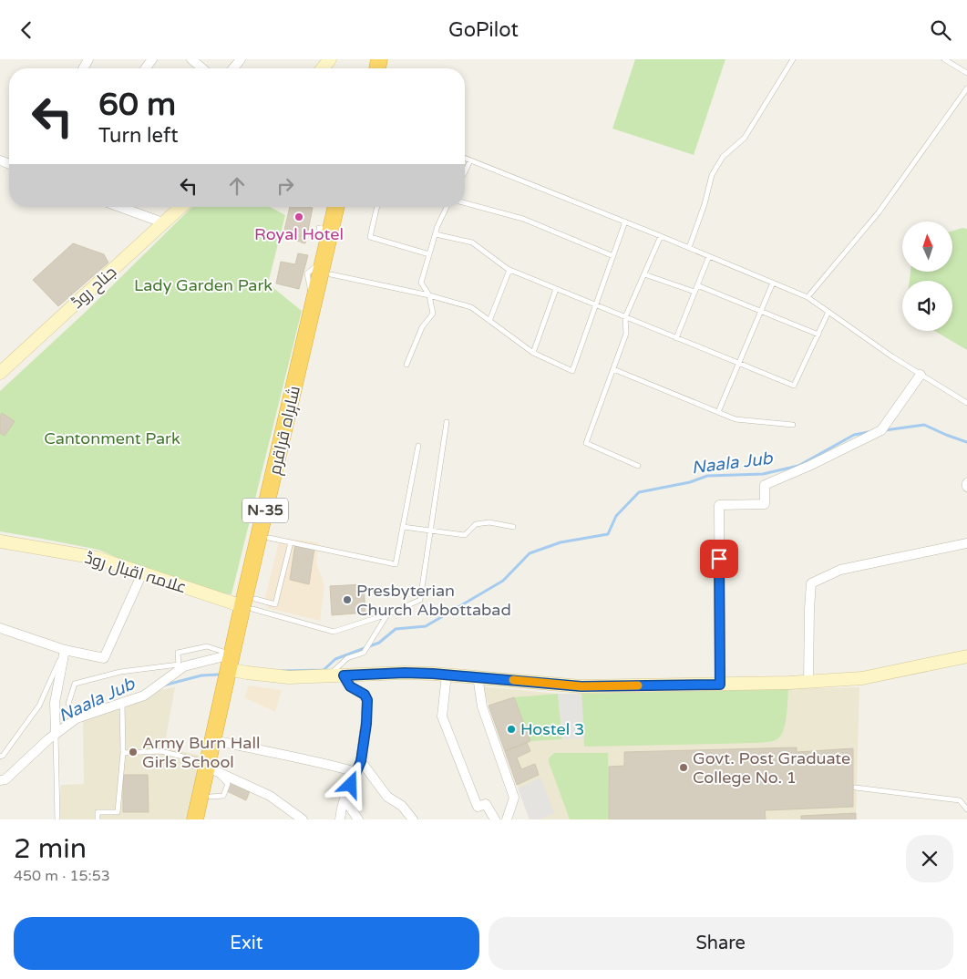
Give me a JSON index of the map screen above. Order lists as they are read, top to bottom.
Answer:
{
  "streets": {
    "highway": ["شاہراہ قراقرم", "N-35"],
    "main road": ["جناح روڈ", "علامہ اقبال روڈ"]
  },
  "crossings": [
    ["شاہراہ قراقرم", "علامہ اقبال روڈ"]
  ],
  "water": ["Naala Jub"],
  "parks": ["Lady Garden Park", "Cantonment Park"],
  "places": [
    "Royal Hotel",
    "Presbyterian Church Abbottabad",
    "Hostel 3",
    "Army Burn Hall Girls School",
    "Govt. Post Graduate College No. 1"
  ],
  "north": "top",
  "page": {
    "header": "GoPilot",
    "turn": ["60 m", "Turn left"],
    "heading": ["2 min", "450 m · 15:53"],
    "buttons": ["Exit", "Share"]
  }
}
